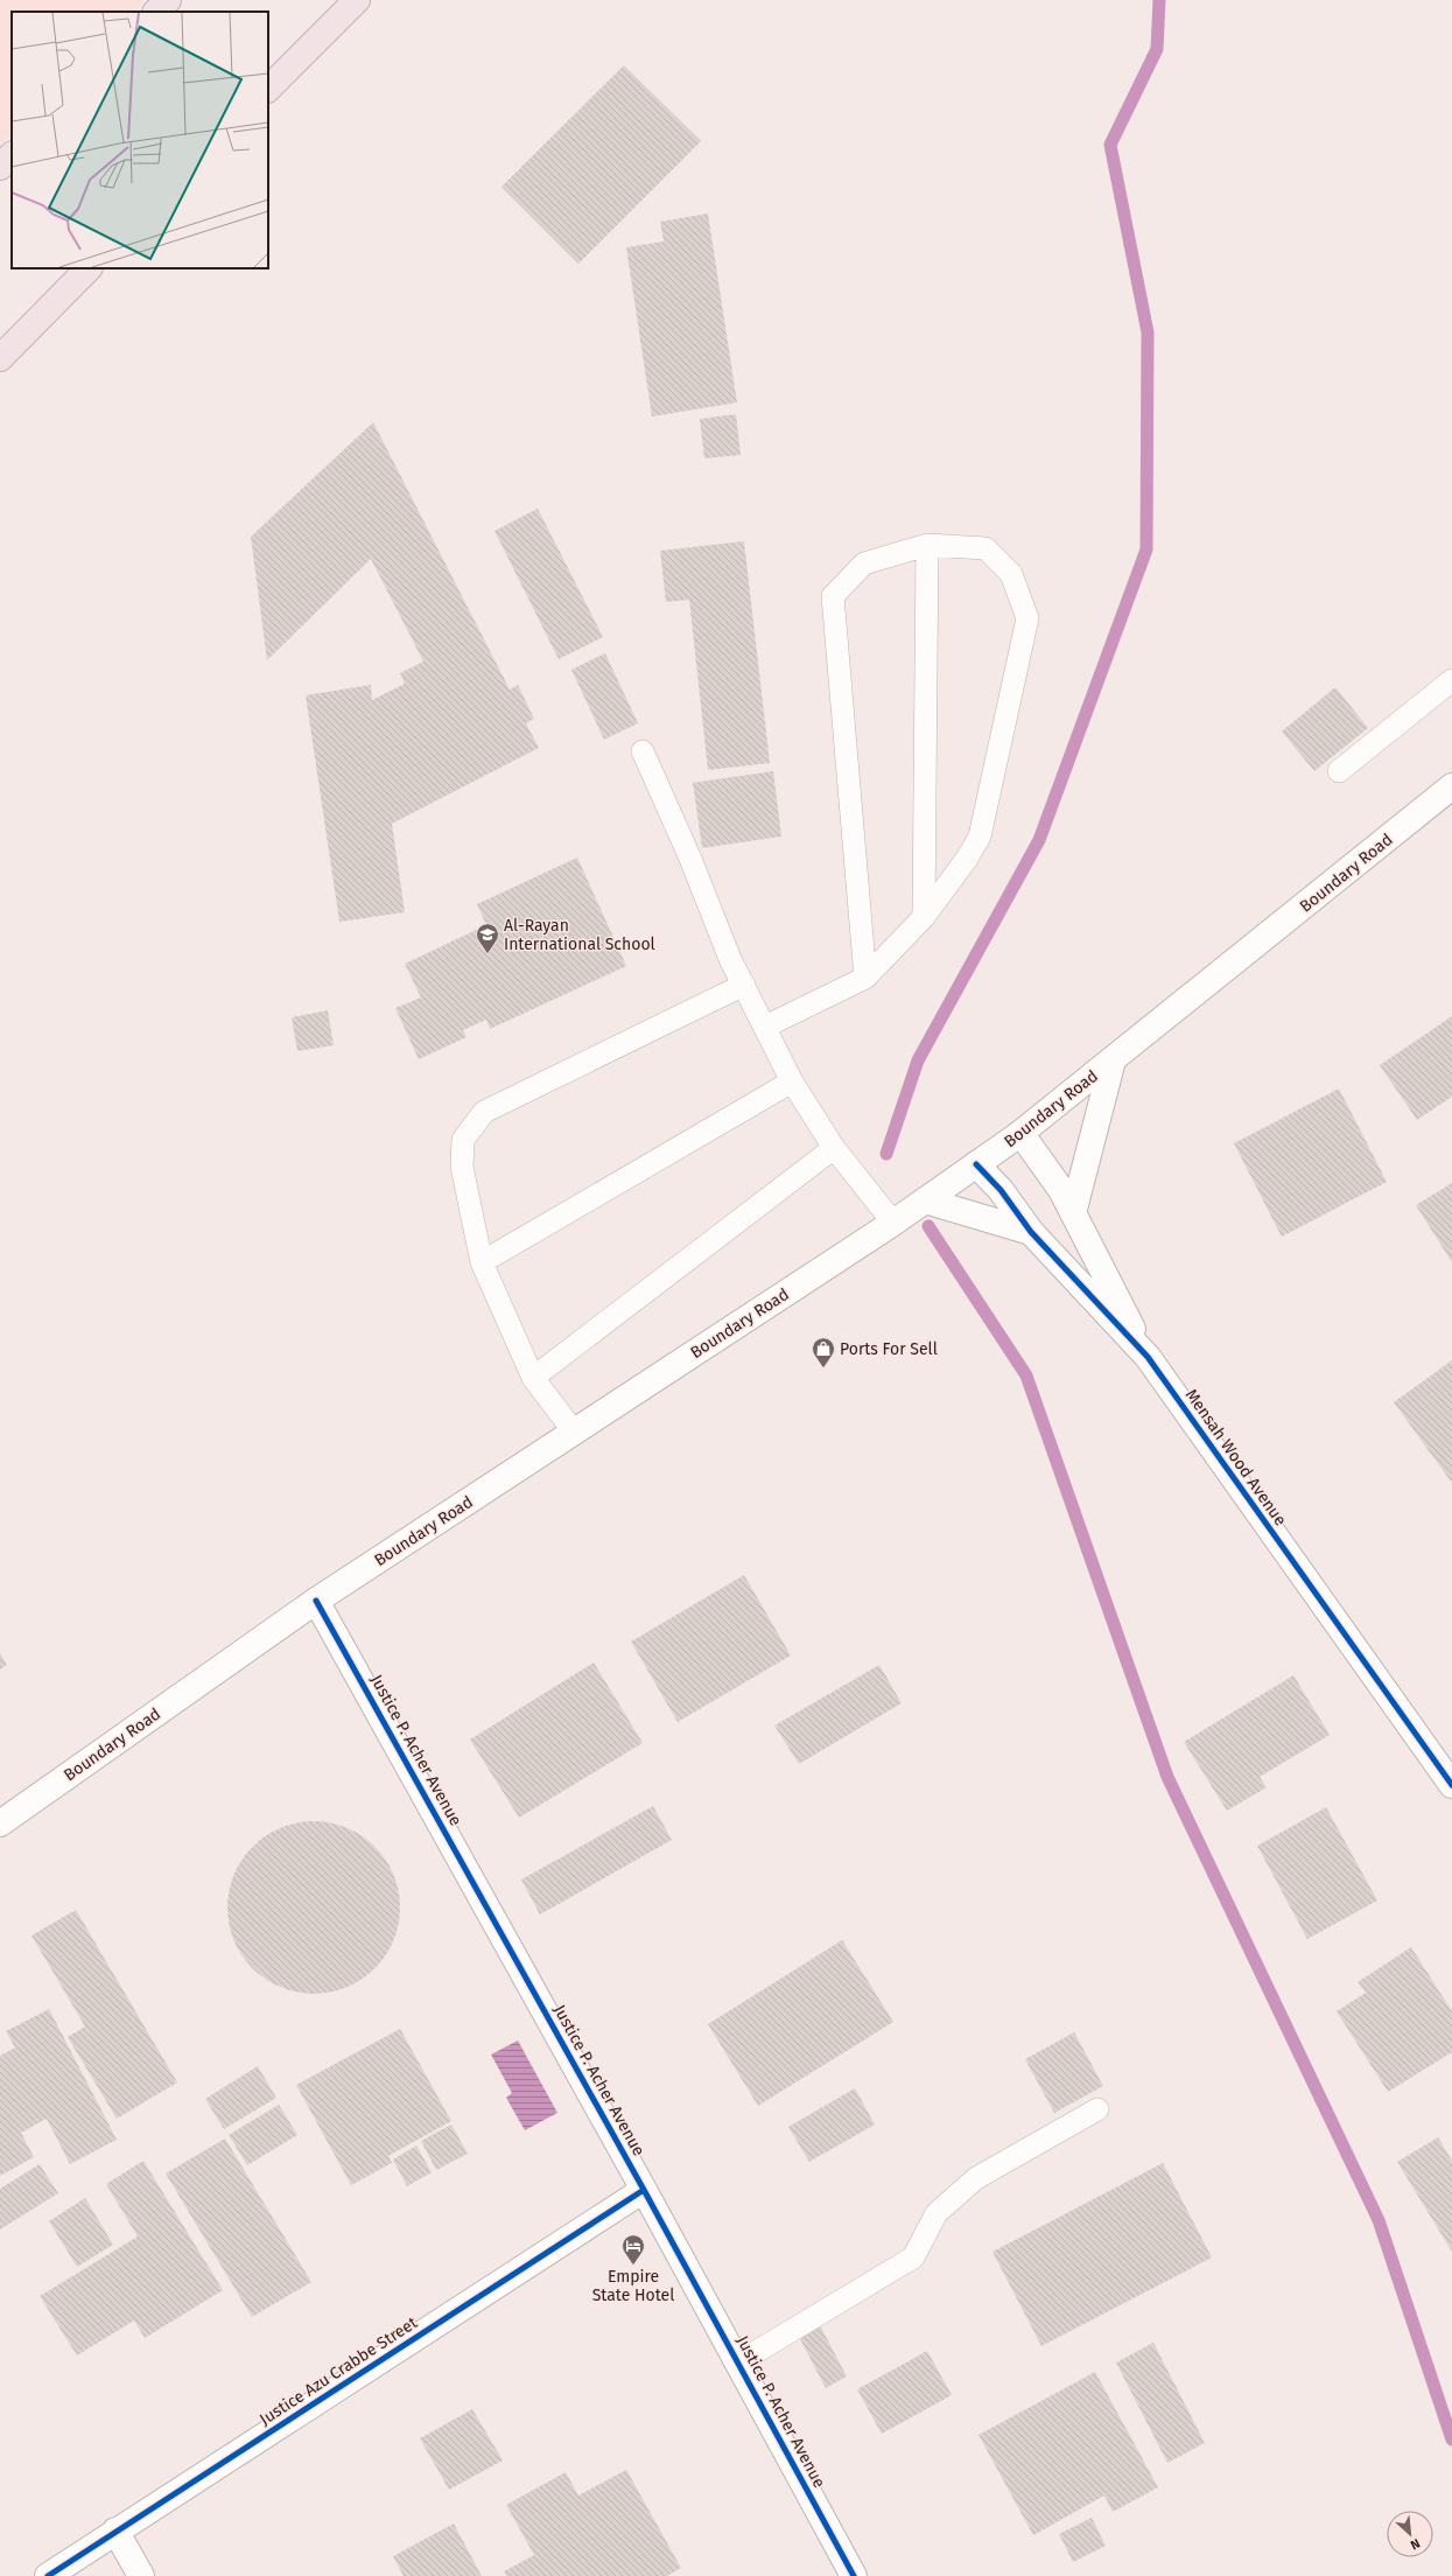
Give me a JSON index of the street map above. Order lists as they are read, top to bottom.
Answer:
{
  "streets": {
    "street": [
      "Boundary Road",
      "Mensah Wood Avenue",
      "Justice P. Acher Avenue",
      "Justice Azu Crabbe Street"
    ]
  },
  "crossings": [
    ["Boundary Road", "Mensah Wood Avenue"],
    ["Boundary Road", "Justice P. Acher Avenue"],
    ["Justice P. Acher Avenue", "Justice Azu Crabbe Street"]
  ],
  "places": {
    "school or university": ["Al-Rayan International School"],
    "shop": ["Ports For Sell"],
    "hotel": ["Empire State Hotel"]
  },
  "north": "bottom right"
}
